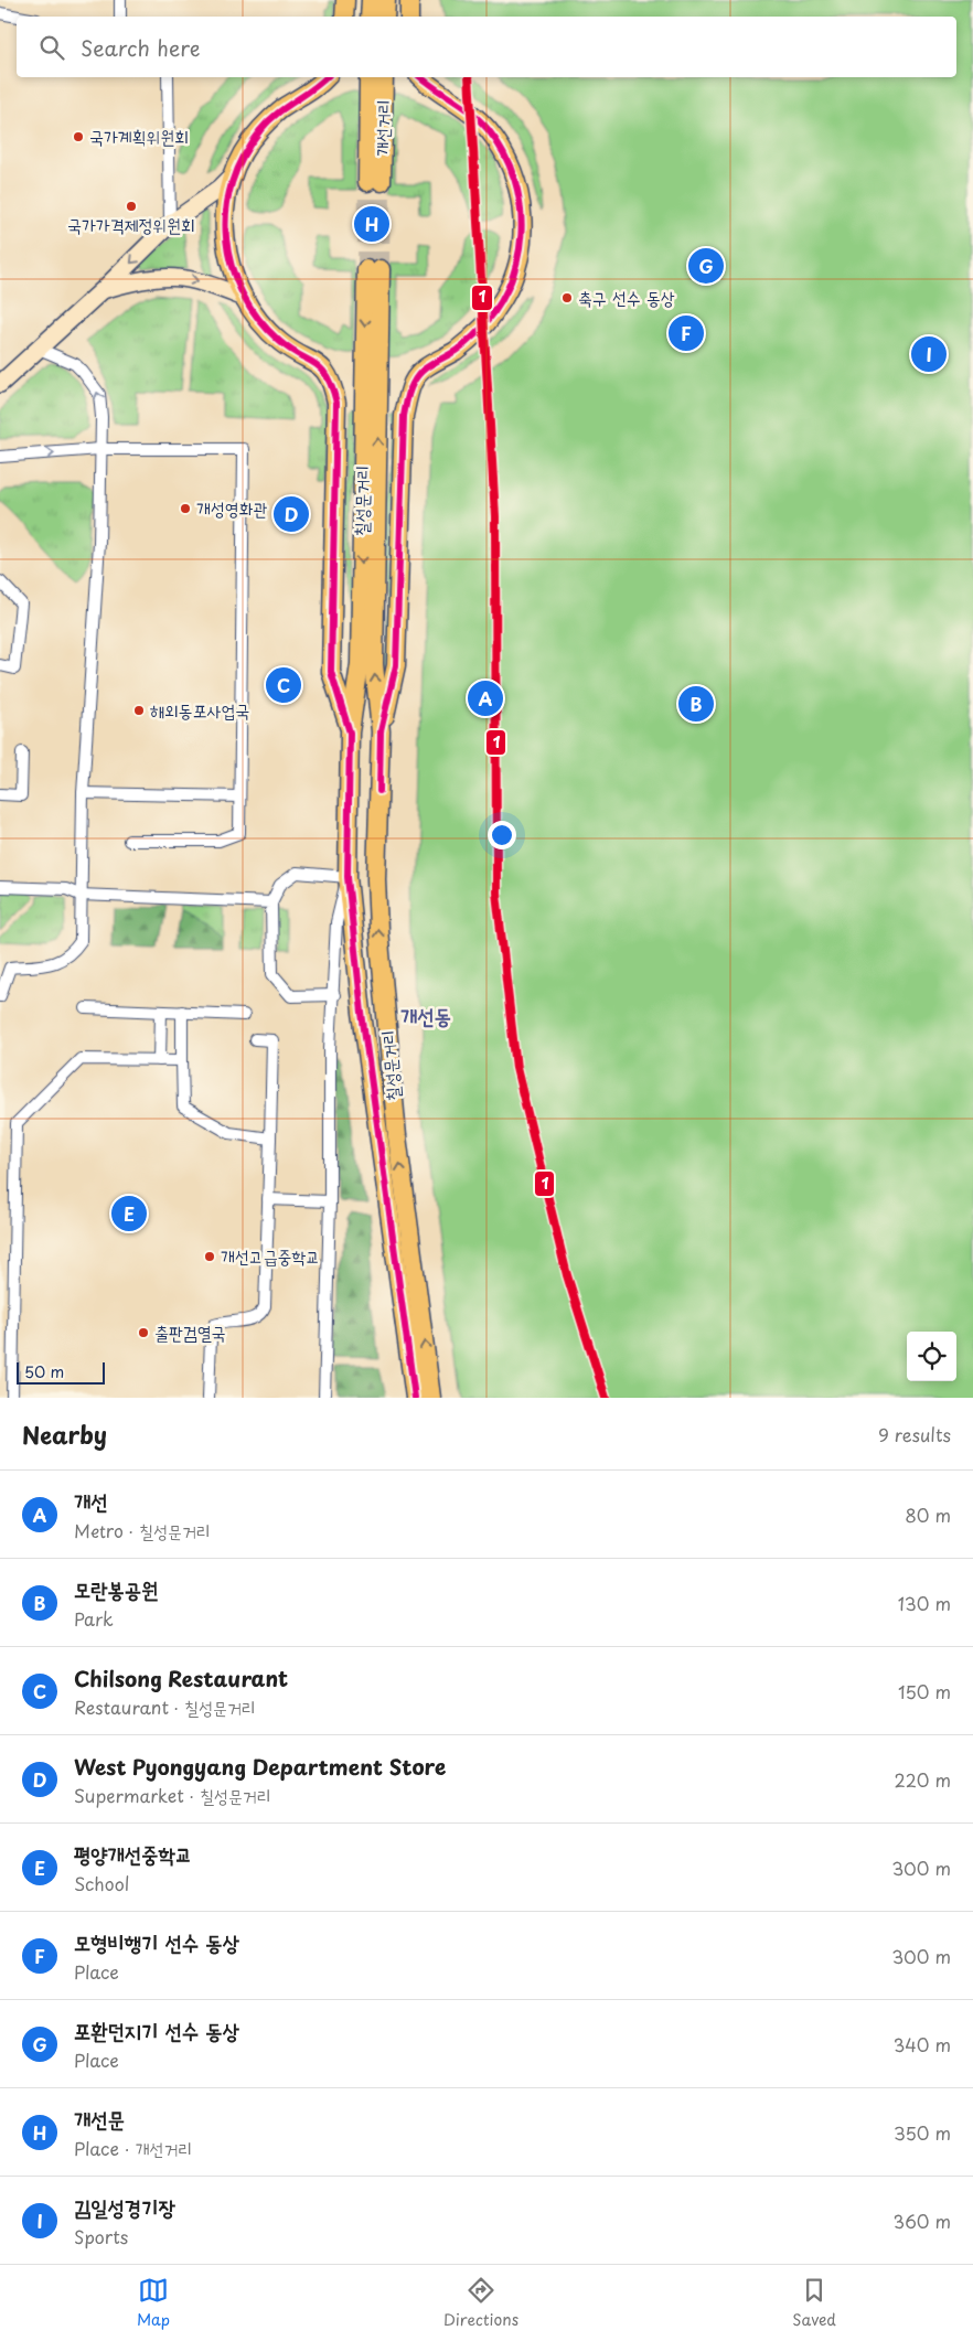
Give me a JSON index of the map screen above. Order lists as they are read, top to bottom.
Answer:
{
  "streets": {
    "main road": ["개선거리", "칠성문거리"]
  },
  "districts": ["개선동"],
  "places": [
    "국가계획위원회",
    "국가가격제정위원회",
    "축구 선수 동상",
    "개성영화관",
    "해외동포사업국",
    "개선고급중학교",
    "출판검열국"
  ],
  "lines": ["transit line 1"],
  "scale_bar": "50 m",
  "page": {
    "search": "Search here",
    "pins": [
      "H",
      "G",
      "F",
      "I",
      "D",
      "C",
      "A",
      "B",
      "E"
    ],
    "scale": "50 m",
    "heading": ["Nearby", "9 results"],
    "list": [
      {
        "mark": "A",
        "name": "개선",
        "note": "Metro · 칠성문거리",
        "value": "80 m"
      },
      {
        "mark": "B",
        "name": "모란봉공원",
        "note": "Park",
        "value": "130 m"
      },
      {
        "mark": "C",
        "name": "Chilsong Restaurant",
        "note": "Restaurant · 칠성문거리",
        "value": "150 m"
      },
      {
        "mark": "D",
        "name": "West Pyongyang Department Store",
        "note": "Supermarket · 칠성문거리",
        "value": "220 m"
      },
      {
        "mark": "E",
        "name": "평양개선중학교",
        "note": "School",
        "value": "300 m"
      },
      {
        "mark": "F",
        "name": "모형비행기 선수 동상",
        "note": "Place",
        "value": "300 m"
      },
      {
        "mark": "G",
        "name": "포환던지기 선수 동상",
        "note": "Place",
        "value": "340 m"
      },
      {
        "mark": "H",
        "name": "개선문",
        "note": "Place · 개선거리",
        "value": "350 m"
      },
      {
        "mark": "I",
        "name": "김일성경기장",
        "note": "Sports",
        "value": "360 m"
      }
    ],
    "nav": ["Map", "Directions", "Saved"]
  }
}
